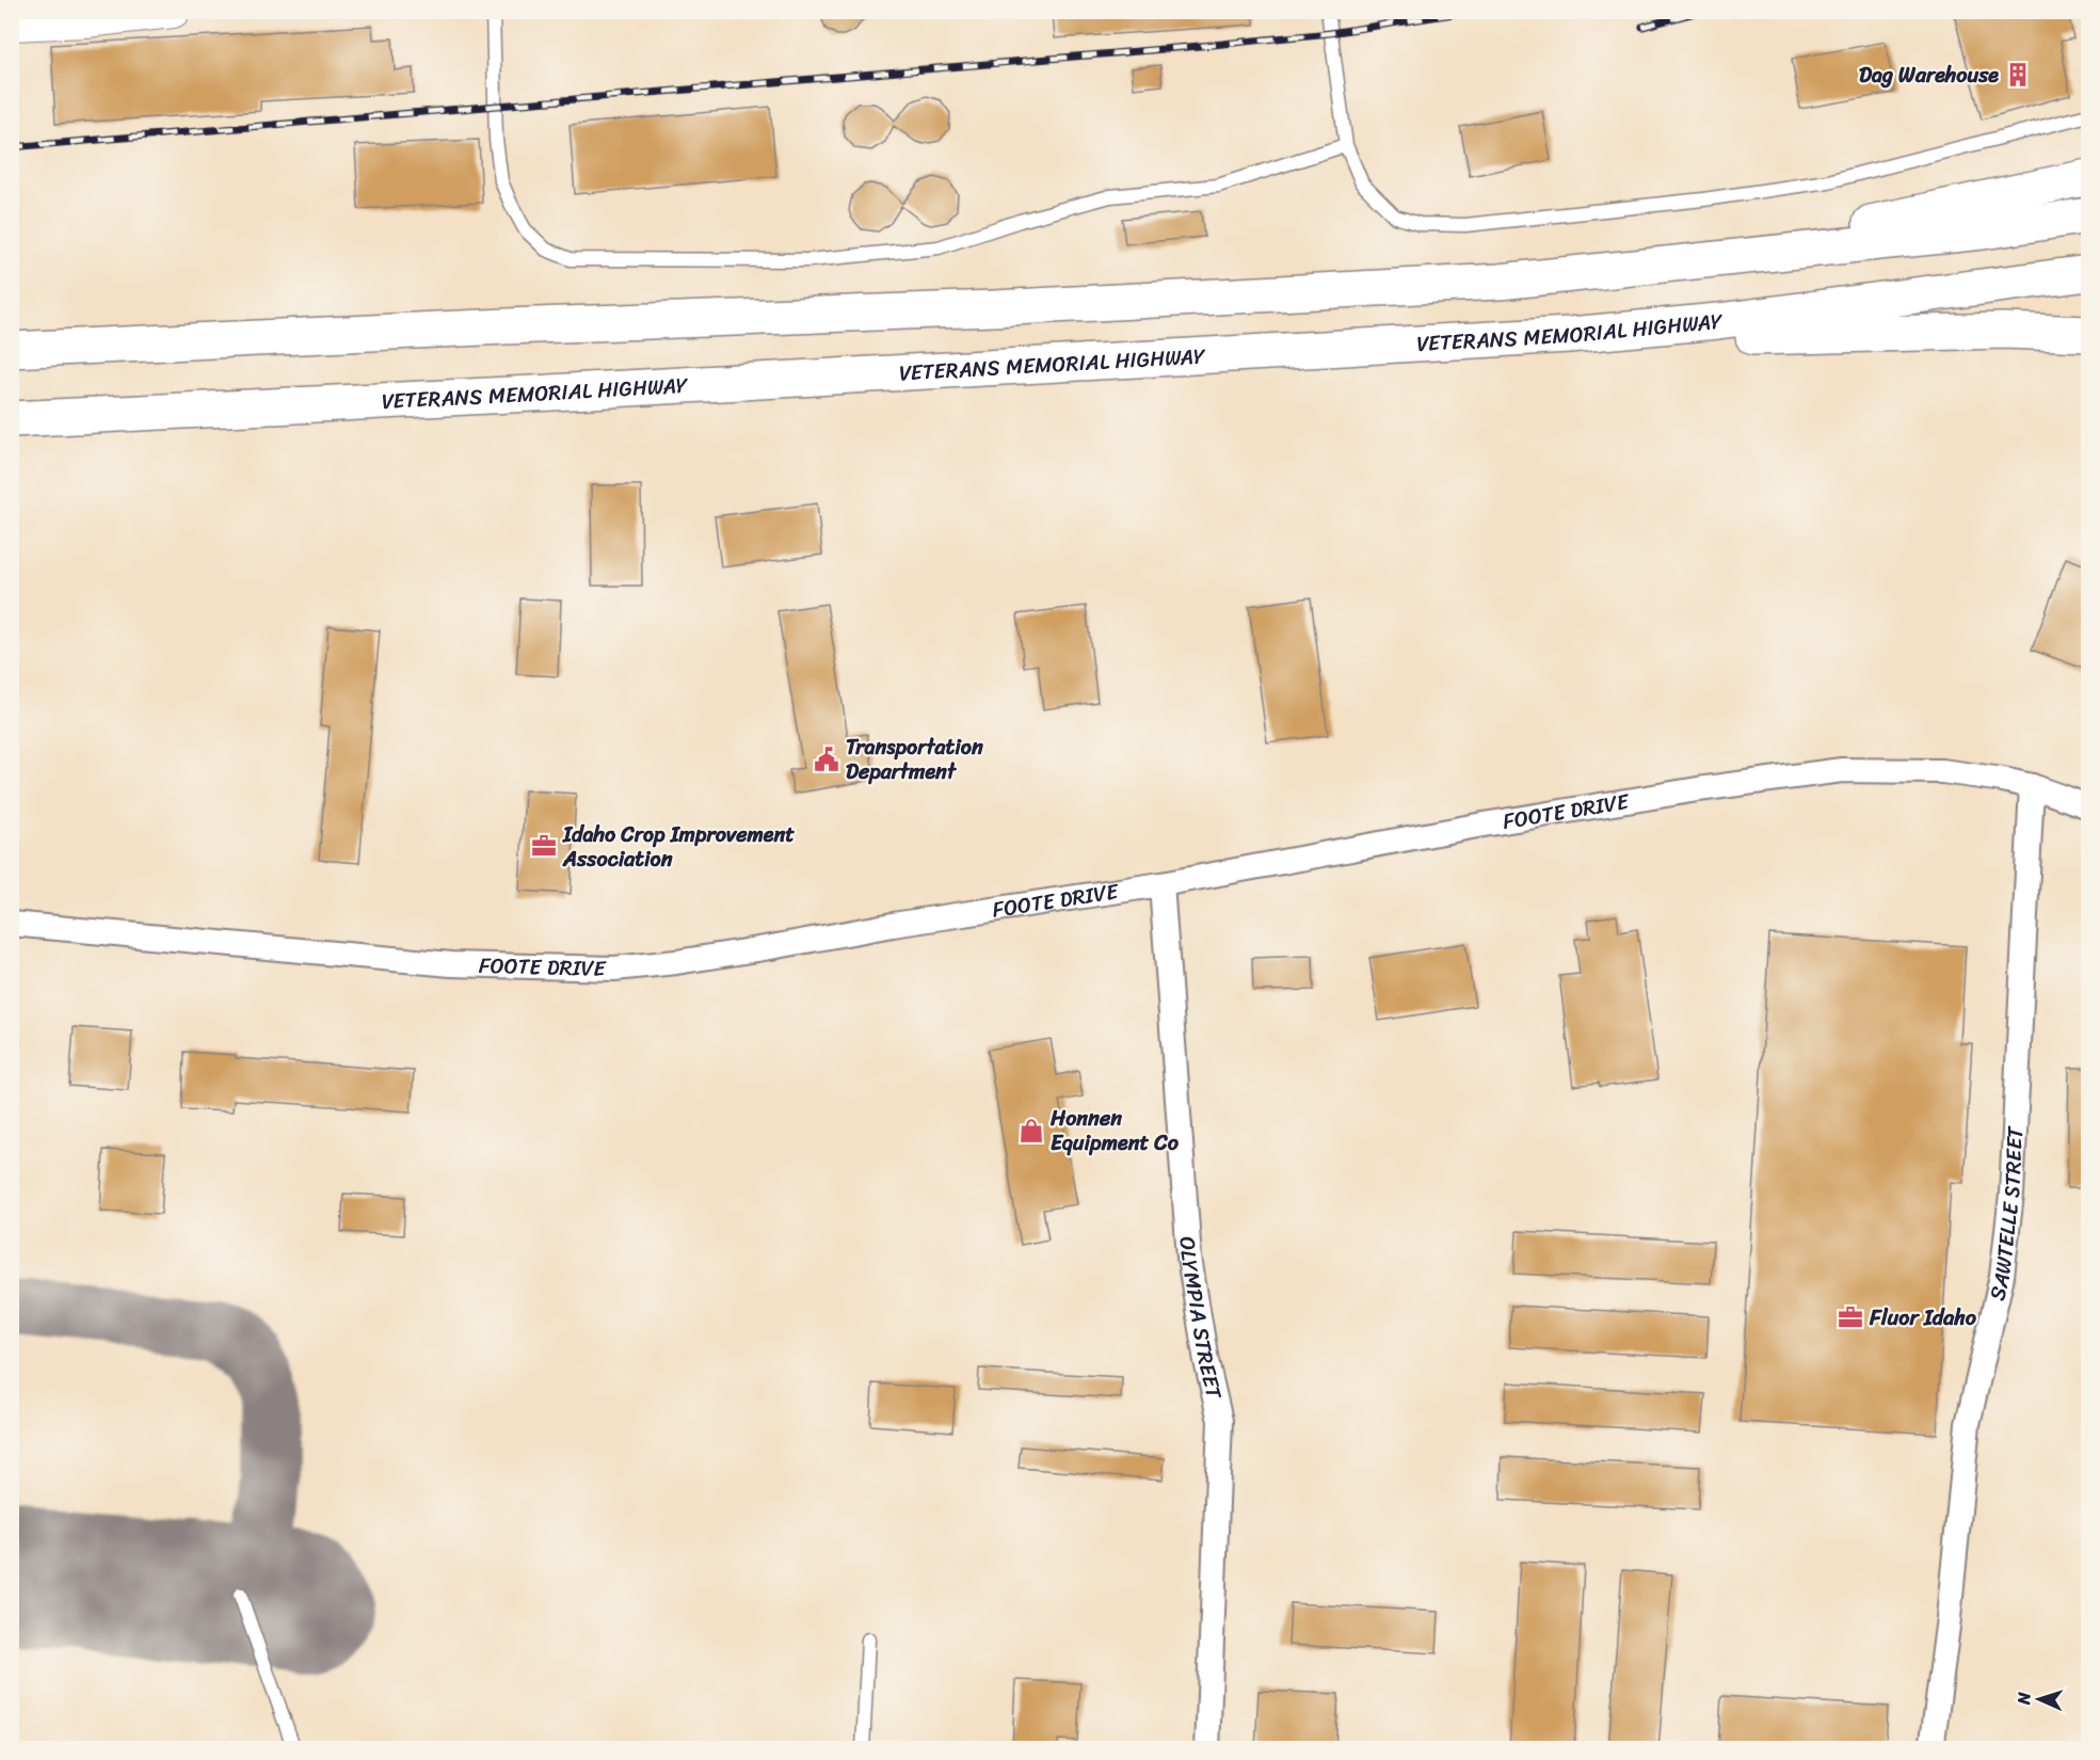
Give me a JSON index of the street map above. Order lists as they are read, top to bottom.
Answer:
{
  "streets": {
    "highway": ["VETERANS MEMORIAL HIGHWAY"],
    "street": ["FOOTE DRIVE", "SAWTELLE STREET", "OLYMPIA STREET"]
  },
  "crossings": [
    ["FOOTE DRIVE", "SAWTELLE STREET"],
    ["FOOTE DRIVE", "OLYMPIA STREET"]
  ],
  "places": {
    "building": ["Dag Warehouse"],
    "public building": ["Transportation Department"],
    "office": ["Idaho Crop Improvement Association", "Fluor Idaho"],
    "shop": ["Honnen Equipment Co"]
  },
  "north": "left"
}
